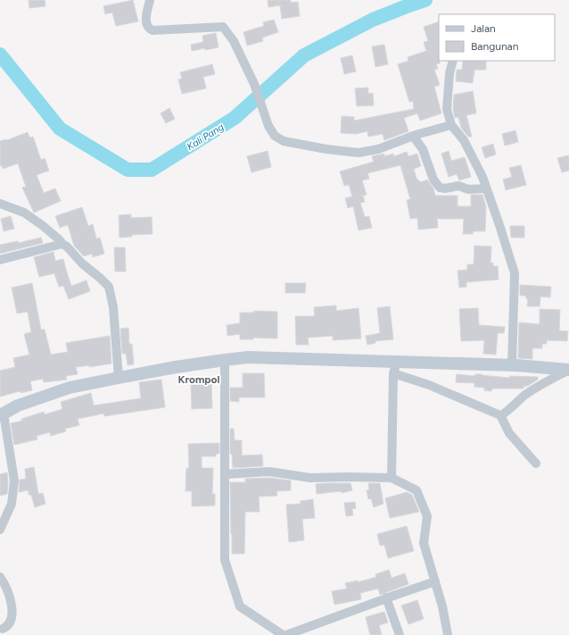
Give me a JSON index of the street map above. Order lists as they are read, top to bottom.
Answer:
{
  "districts": ["Krompol"],
  "water": ["Kali Pang"],
  "legend": ["Jalan", "Bangunan"]
}
